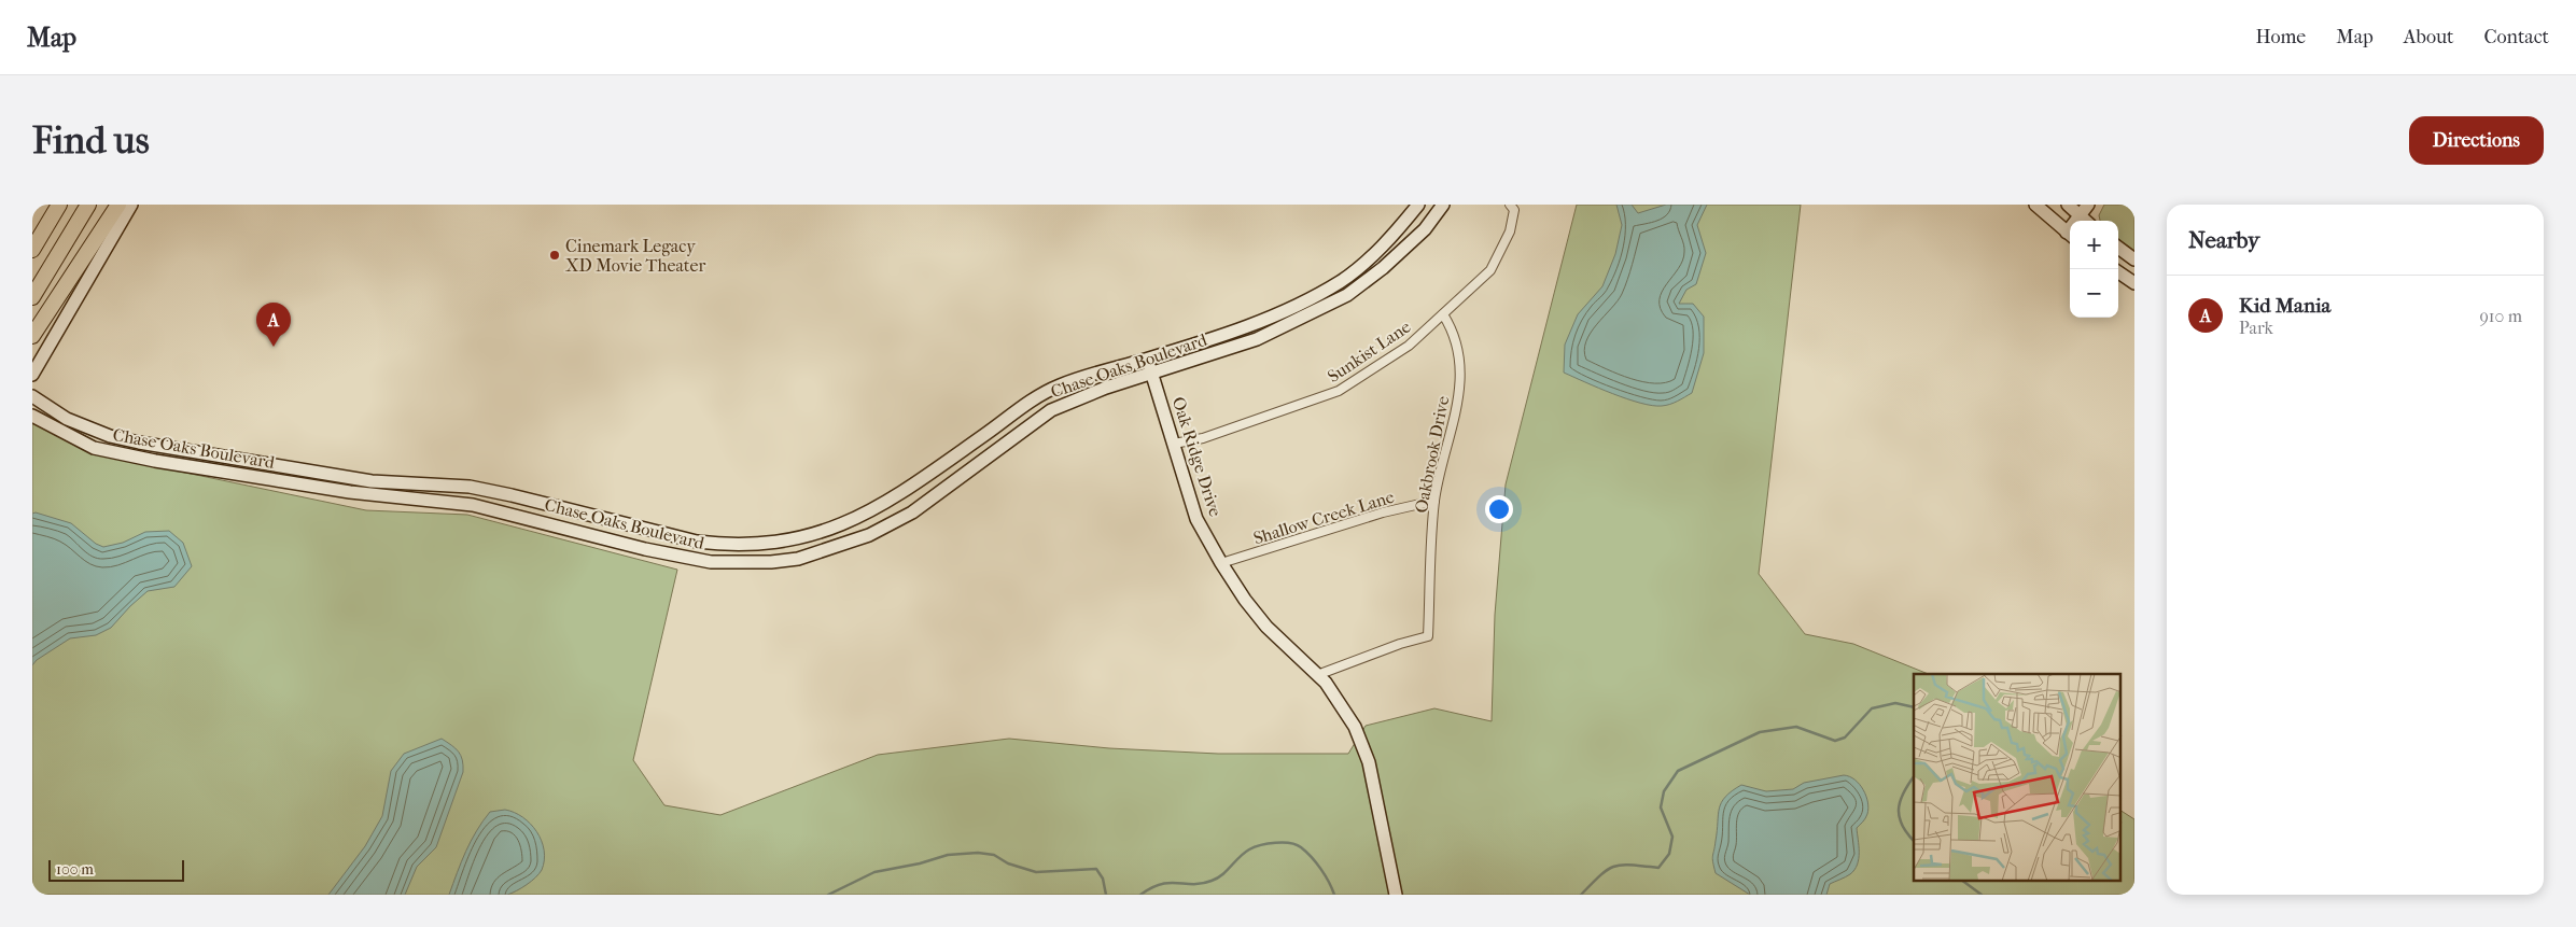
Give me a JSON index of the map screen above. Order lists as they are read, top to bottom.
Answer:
{
  "streets": {
    "street": [
      "Sunkist Lane",
      "Chase Oaks Boulevard",
      "Oakbrook Drive",
      "Oak Ridge Drive",
      "Shallow Creek Lane"
    ]
  },
  "crossings": [
    ["Sunkist Lane", "Oakbrook Drive"],
    ["Sunkist Lane", "Oak Ridge Drive"],
    ["Chase Oaks Boulevard", "Oak Ridge Drive"],
    ["Oakbrook Drive", "Oak Ridge Drive"],
    ["Oakbrook Drive", "Shallow Creek Lane"],
    ["Oak Ridge Drive", "Shallow Creek Lane"]
  ],
  "places": ["Cinemark Legacy XD Movie Theater"],
  "scale_bar": "100 m",
  "page": {
    "header": "Map",
    "nav": [
      "Home",
      "Map",
      "About",
      "Contact"
    ],
    "buttons": "Directions",
    "title": "Find us",
    "heading": "Nearby",
    "map_buttons": ["+", "−"],
    "list": [
      {
        "mark": "A",
        "name": "Kid Mania",
        "note": "Park",
        "value": "910 m"
      }
    ],
    "pins": "A",
    "scale": "100 m"
  }
}
